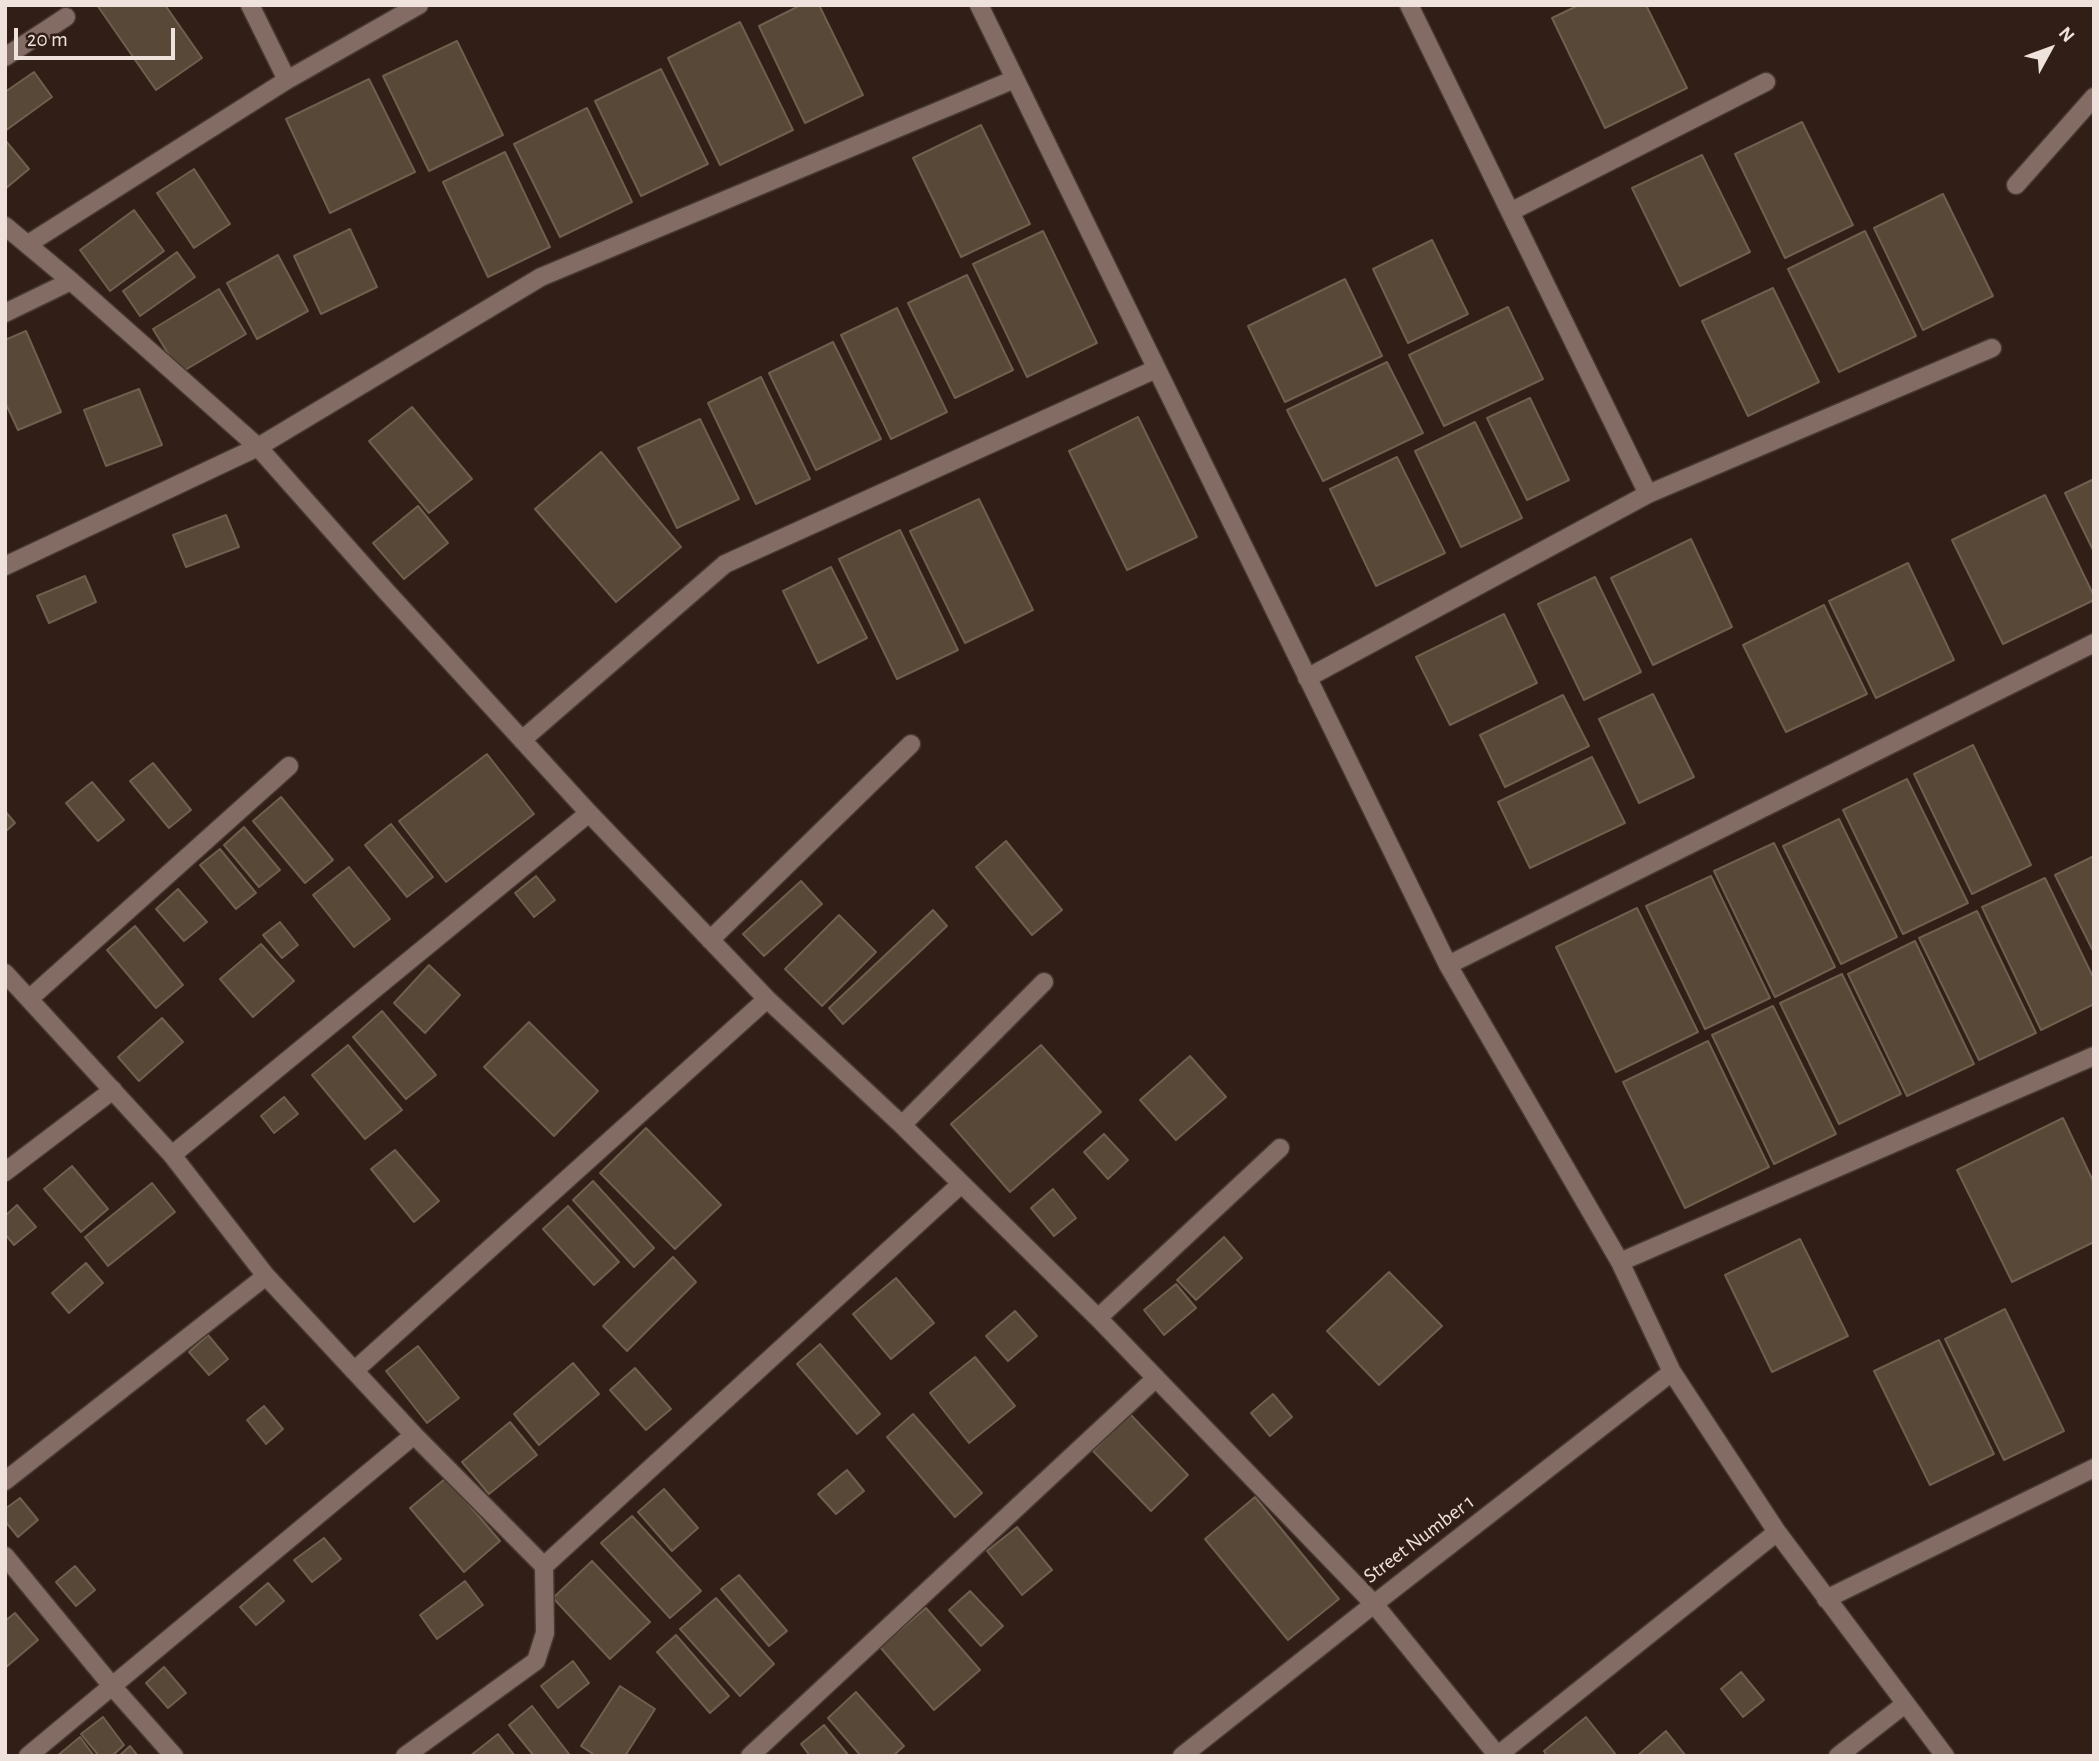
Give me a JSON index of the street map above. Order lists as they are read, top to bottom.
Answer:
{
  "streets": {
    "street": ["Street Number 1"]
  },
  "scale_bar": "20 m",
  "north": "top right"
}
